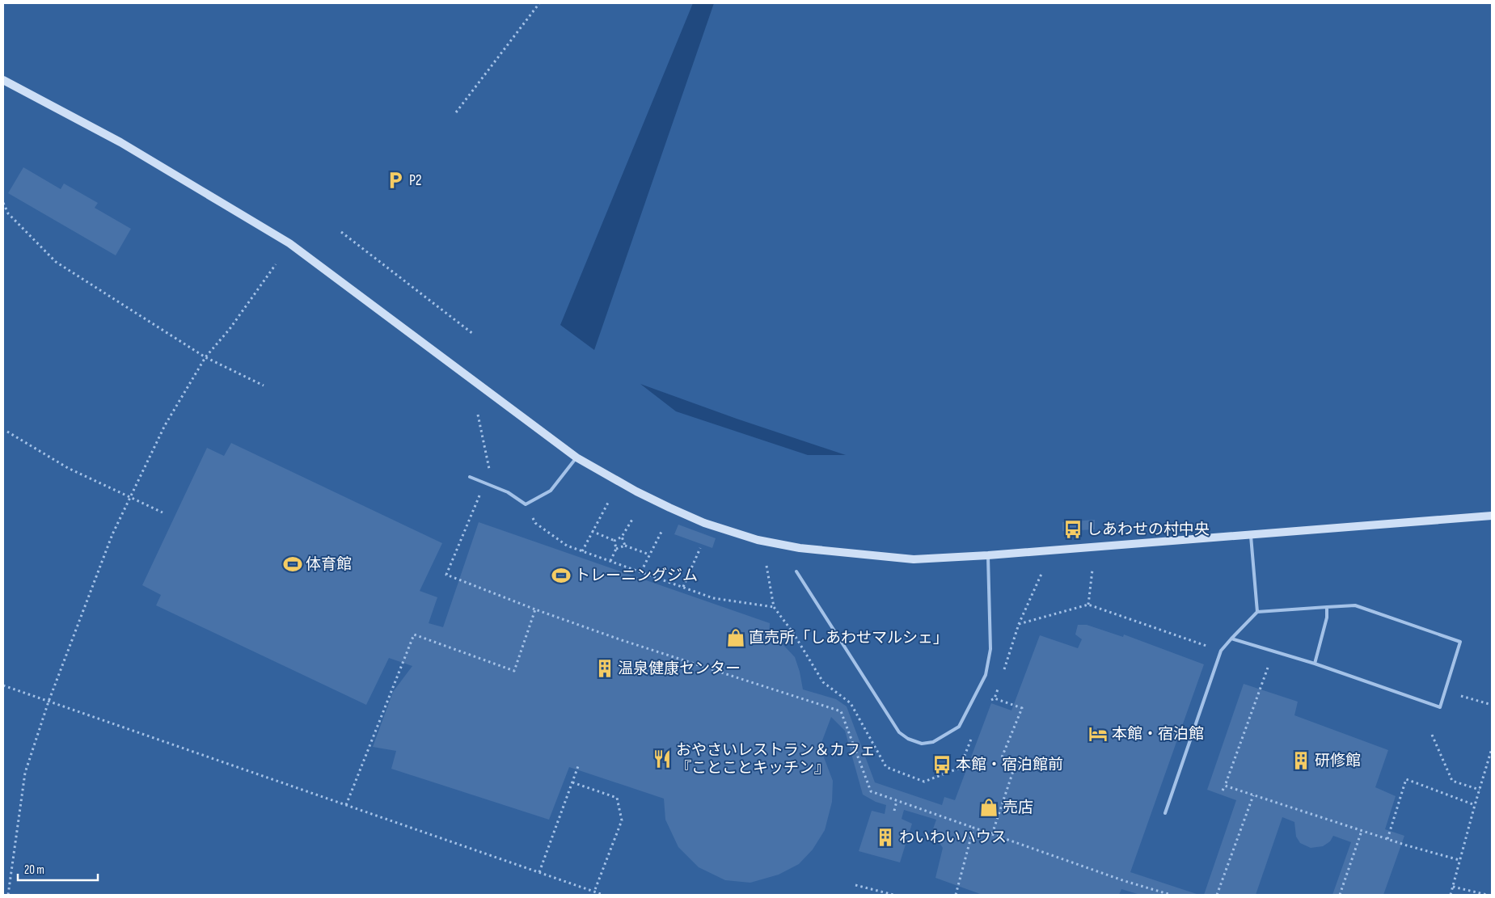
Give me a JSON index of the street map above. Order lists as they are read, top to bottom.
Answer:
{
  "places": {
    "parking": ["P2"],
    "bus stop": ["しあわせの村中央", "本館・宿泊館前"],
    "sports": ["体育館", "トレーニングジム"],
    "shop": ["直売所「しあわせマルシェ」", "売店"],
    "building": ["温泉健康センター", "研修館", "わいわいハウス"],
    "hotel": ["本館・宿泊館"],
    "restaurant": ["おやさいレストラン＆カフェ 『ことことキッチン』"]
  },
  "scale_bar": "20 m"
}
